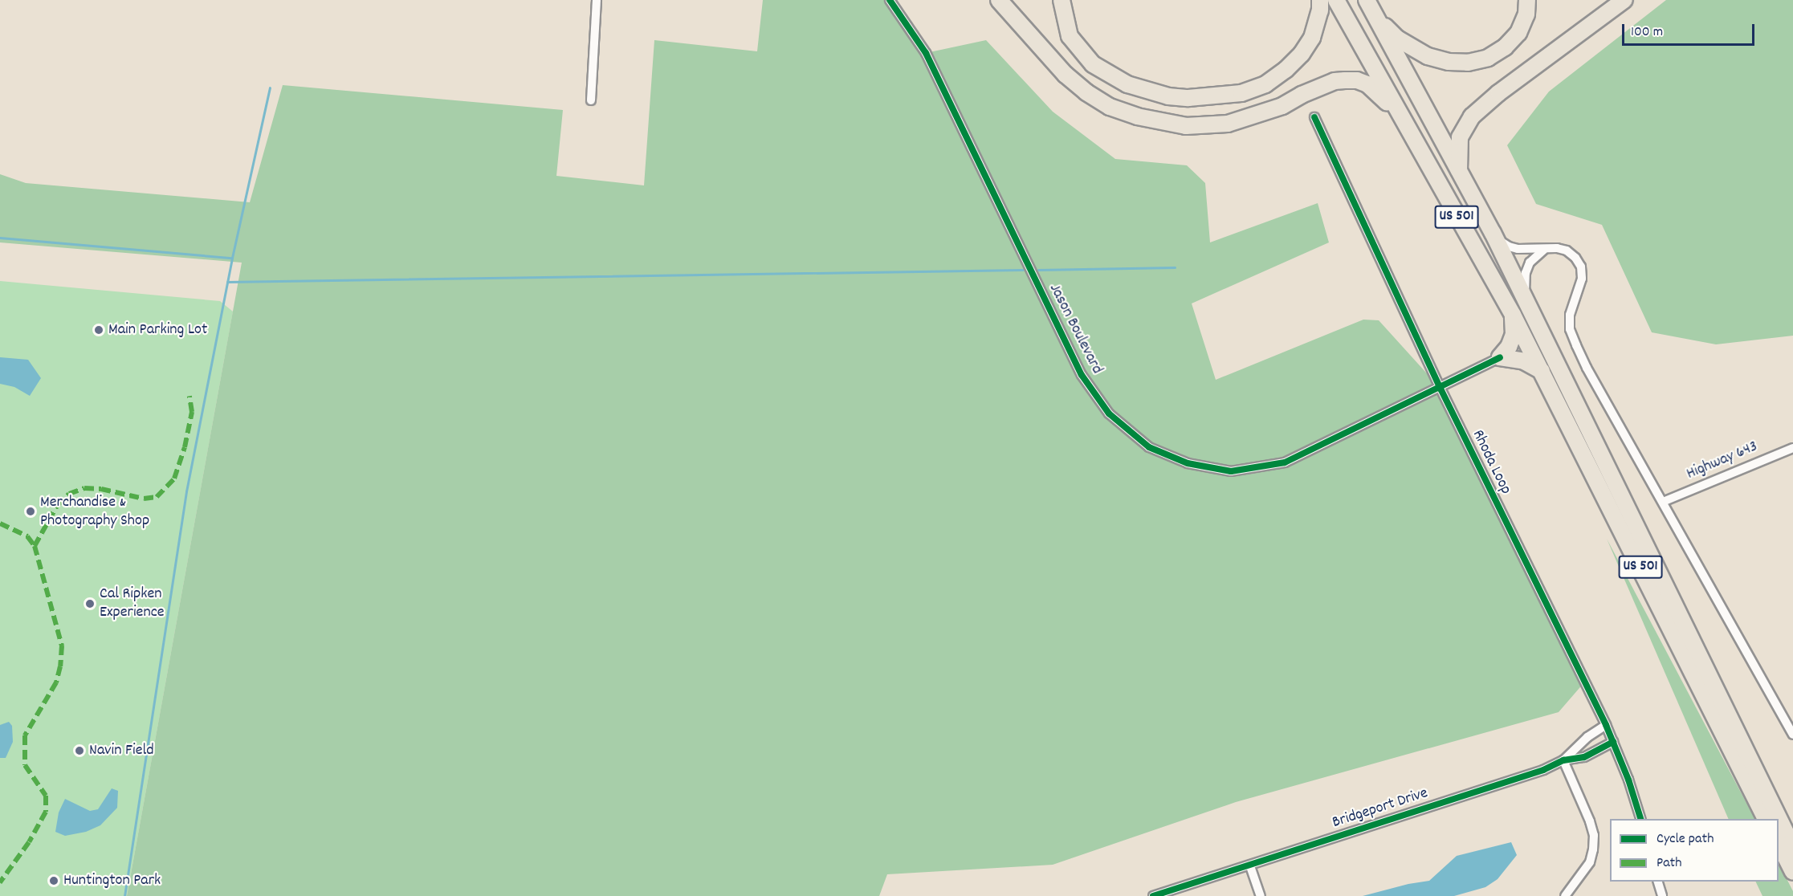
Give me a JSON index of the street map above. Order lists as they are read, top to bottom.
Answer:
{
  "streets": {
    "highway": ["US 501"],
    "street": [
      "Jason Boulevard",
      "Highway 643",
      "Rhoda Loop",
      "Bridgeport Drive"
    ]
  },
  "crossings": [
    ["Jason Boulevard", "Rhoda Loop"],
    ["Rhoda Loop", "Bridgeport Drive"]
  ],
  "places": [
    "Main Parking Lot",
    "Merchandise & Photography Shop",
    "Cal Ripken Experience",
    "Navin Field",
    "Huntington Park"
  ],
  "legend": ["Cycle path", "Path"],
  "scale_bar": "100 m"
}
